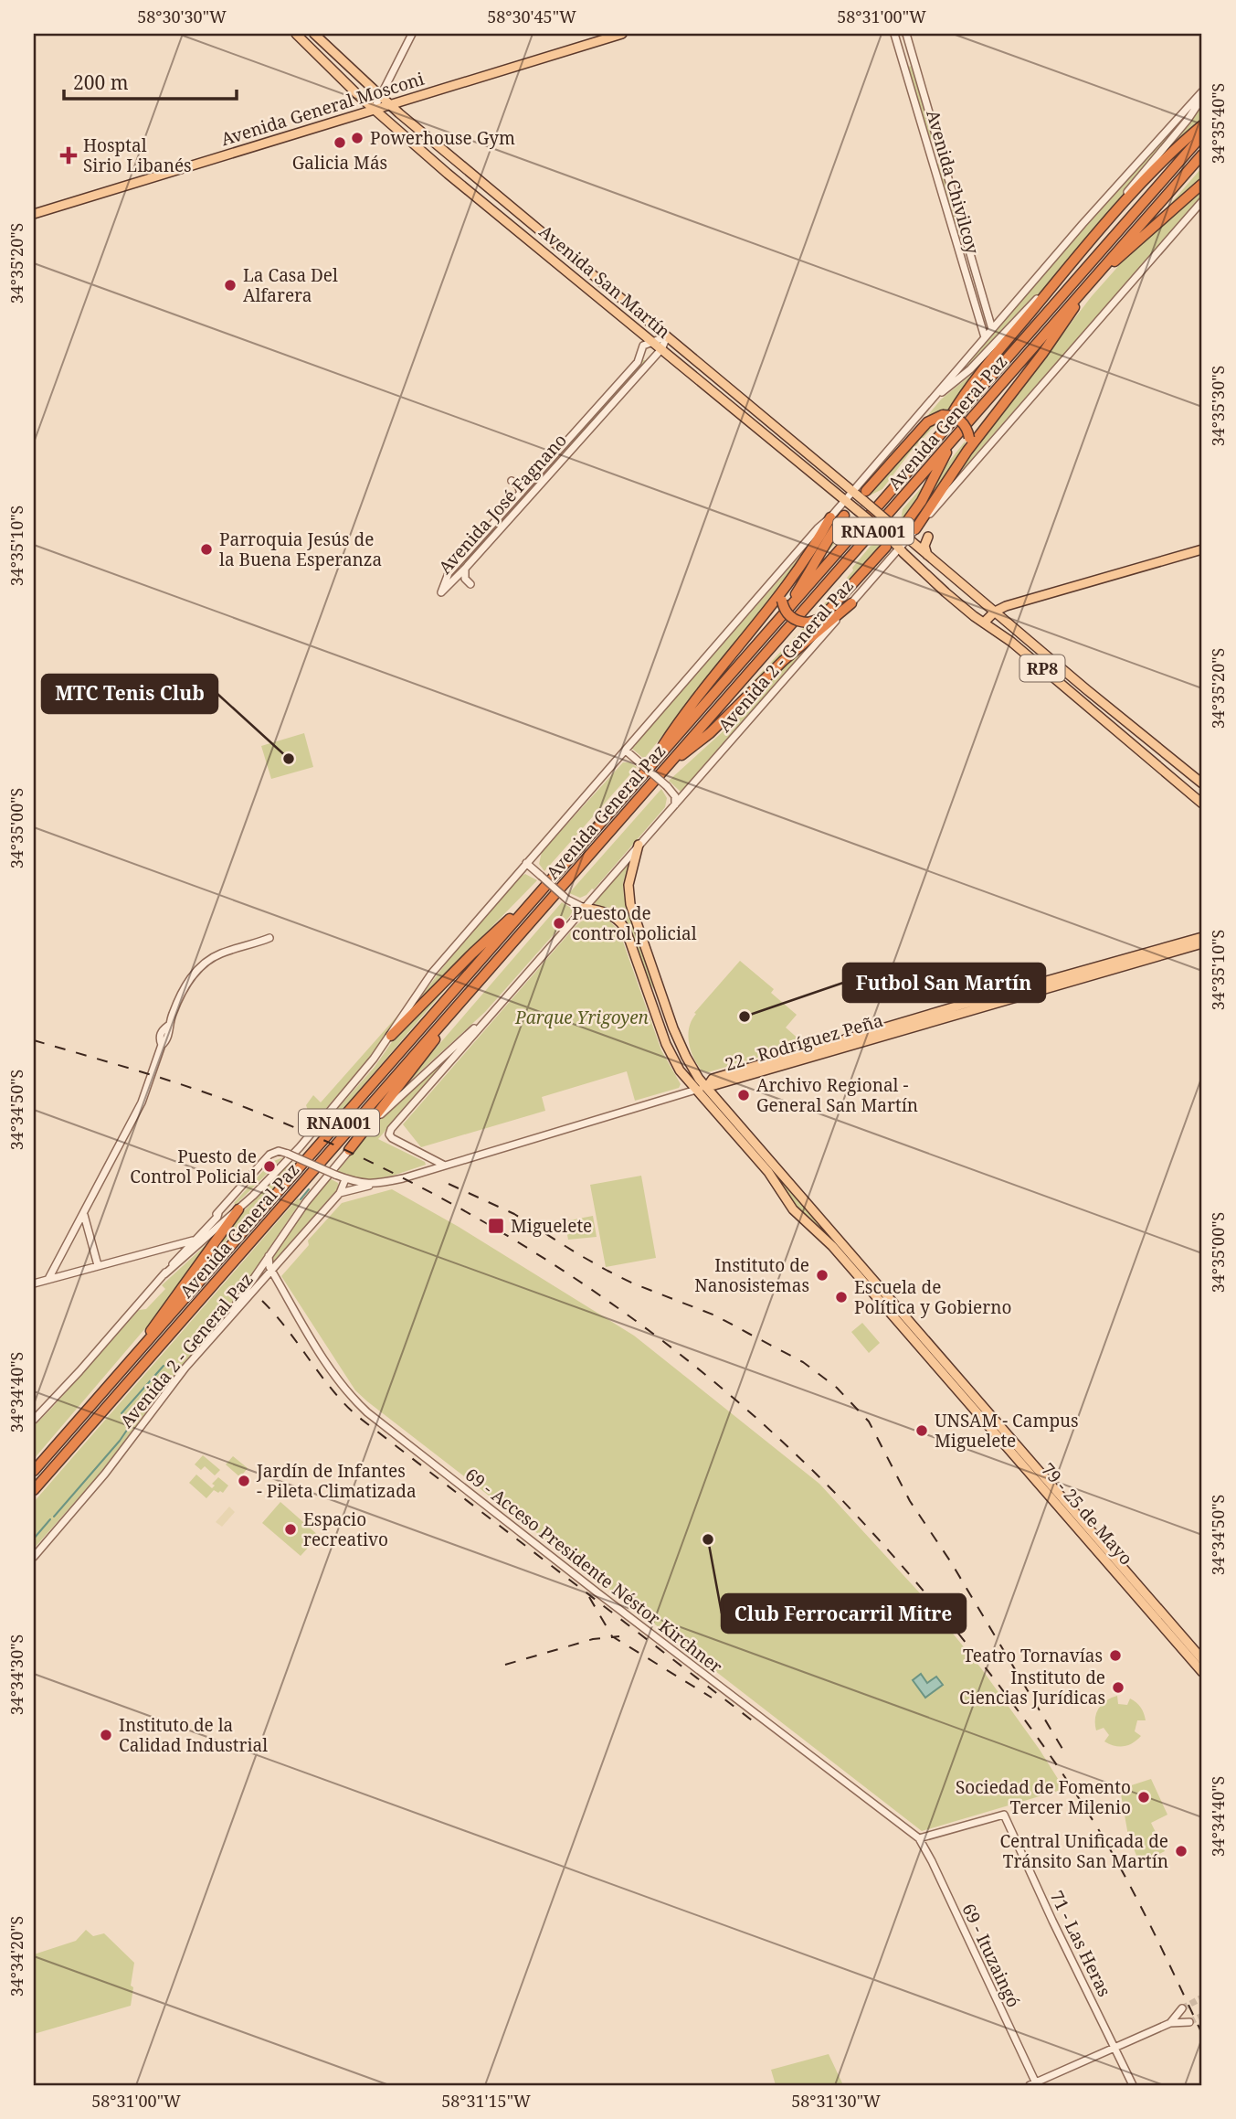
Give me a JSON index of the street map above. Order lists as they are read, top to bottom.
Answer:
{
  "streets": {
    "highway": ["Avenida General Paz", "RNA001"],
    "main road": [
      "Avenida General Mosconi",
      "Avenida San Martín",
      "RP8",
      "22 - Rodríguez Peña",
      "79 - 25 de Mayo"
    ],
    "street": [
      "Avenida Chivilcoy",
      "Avenida José Fagnano",
      "Avenida 2 - General Paz",
      "69 - Acceso Presidente Néstor Kirchner",
      "71 - Las Heras",
      "69 - Ituzaingó"
    ]
  },
  "crossings": [
    ["Avenida General Mosconi", "Avenida San Martín"],
    ["Avenida Chivilcoy", "Avenida General Paz"],
    ["Avenida San Martín", "Avenida General Paz"],
    ["Avenida San Martín", "Avenida José Fagnano"],
    ["Avenida San Martín", "Avenida 2 - General Paz"],
    ["Avenida San Martín", "RP8"],
    ["Avenida General Paz", "Avenida 2 - General Paz"],
    ["Avenida General Paz", "22 - Rodríguez Peña"],
    ["Avenida General Paz", "69 - Acceso Presidente Néstor Kirchner"],
    ["Avenida 2 - General Paz", "RP8"],
    ["Avenida 2 - General Paz", "22 - Rodríguez Peña"],
    ["Avenida 2 - General Paz", "69 - Acceso Presidente Néstor Kirchner"],
    ["22 - Rodríguez Peña", "79 - 25 de Mayo"],
    ["69 - Acceso Presidente Néstor Kirchner", "71 - Las Heras"],
    ["69 - Acceso Presidente Néstor Kirchner", "69 - Ituzaingó"],
    ["71 - Las Heras", "69 - Ituzaingó"]
  ],
  "parks": ["Parque Yrigoyen"],
  "places": {
    "other": [
      "Powerhouse Gym",
      "Galicia Más",
      "La Casa Del Alfarera",
      "Parroquia Jesús de la Buena Esperanza",
      "MTC Tenis Club",
      "Puesto de control policial",
      "Futbol San Martín",
      "Archivo Regional - General San Martín",
      "Puesto de Control Policial",
      "Instituto de Nanosistemas",
      "Escuela de Política y Gobierno",
      "UNSAM - Campus Miguelete",
      "Jardín de Infantes - Pileta Climatizada",
      "Espacio recreativo",
      "Club Ferrocarril Mitre",
      "Teatro Tornavías",
      "Instituto de Ciencias Jurídicas",
      "Instituto de la Calidad Industrial",
      "Sociedad de Fomento Tercer Milenio",
      "Central Unificada de Tránsito San Martín"
    ],
    "health": ["Hosptal Sirio Libanés"],
    "transit": ["Miguelete"]
  },
  "scale_bar": "200 m",
  "coordinates": [
    "58°30'30\"W",
    "58°30'45\"W",
    "58°31'00\"W",
    "34°35'40\"S",
    "34°35'20\"S",
    "34°35'30\"S",
    "34°35'10\"S",
    "34°35'00\"S",
    "34°34'50\"S",
    "34°34'40\"S",
    "34°34'30\"S",
    "34°34'20\"S",
    "58°31'15\"W",
    "58°31'30\"W"
  ]
}
